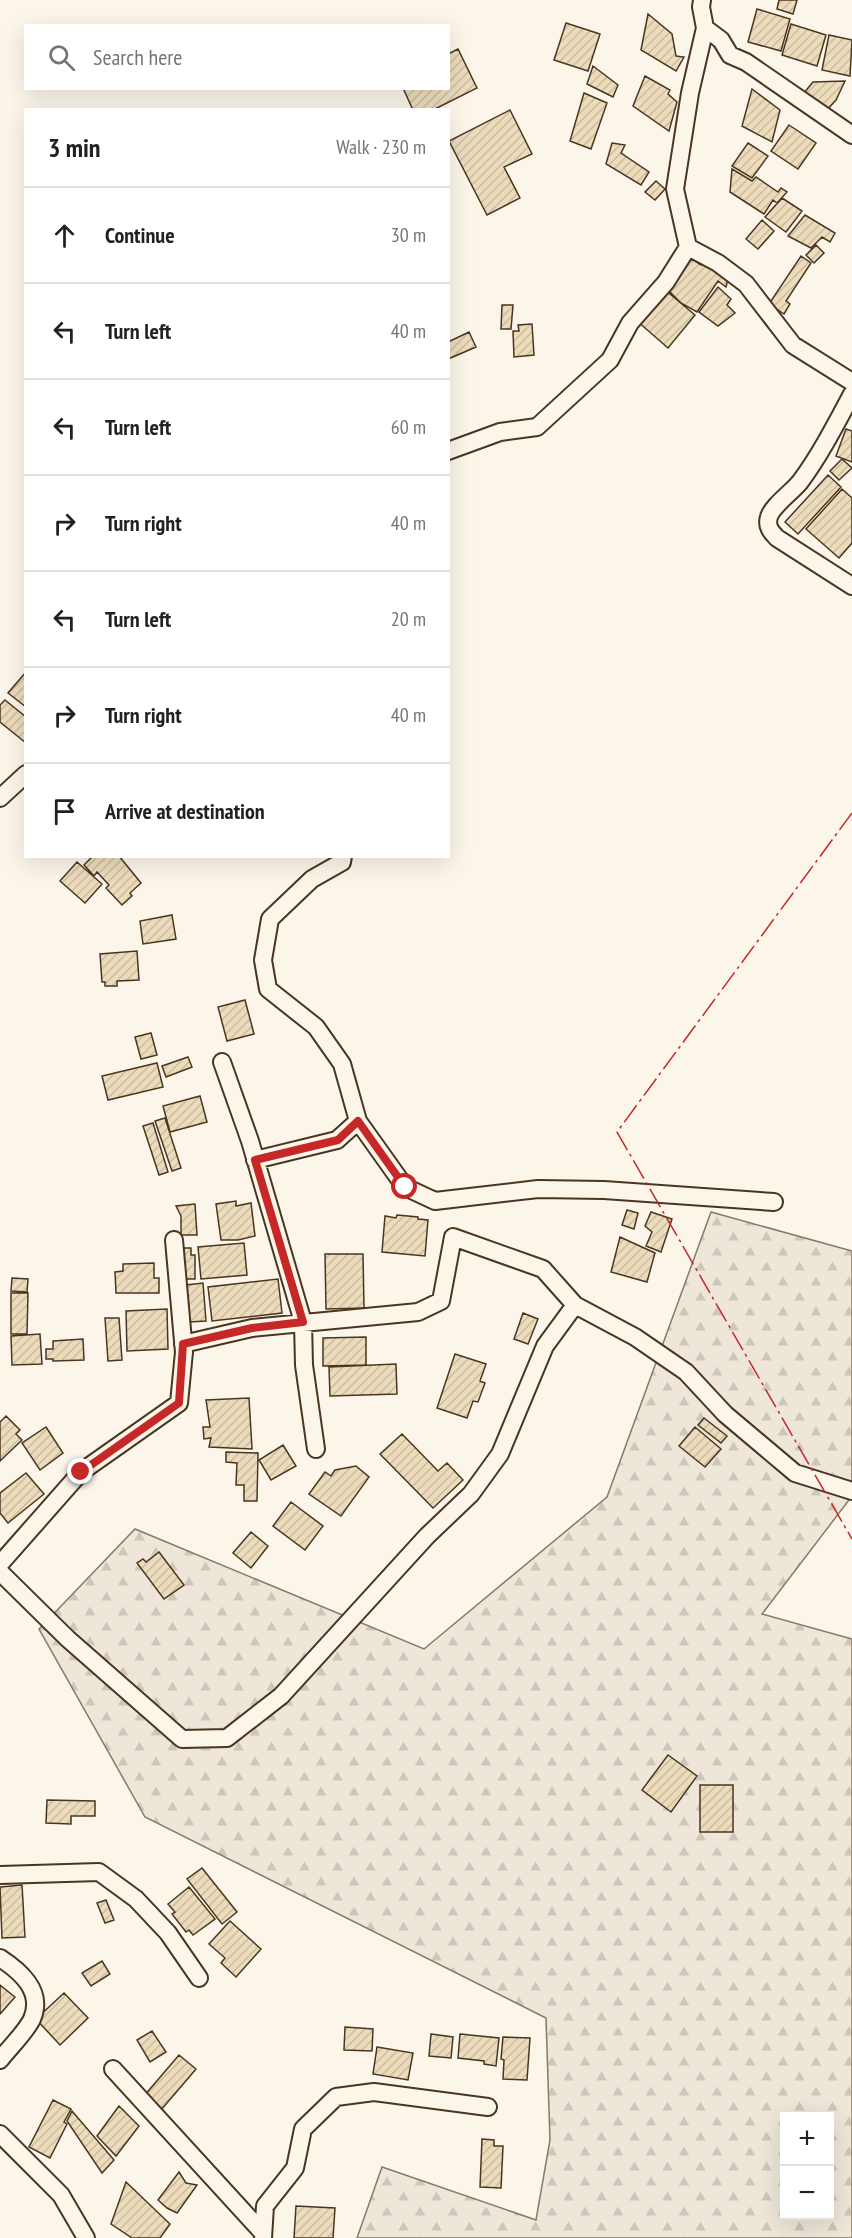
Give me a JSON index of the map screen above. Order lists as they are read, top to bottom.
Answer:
{
  "page": {
    "search": "Search here",
    "heading": ["3 min", "Walk · 230 m"],
    "list": [
      ["Continue", "30 m"],
      ["Turn left", "40 m"],
      ["Turn left", "60 m"],
      ["Turn right", "40 m"],
      ["Turn left", "20 m"],
      ["Turn right", "40 m"],
      "Arrive at destination"
    ],
    "map_buttons": ["+", "−"]
  }
}
